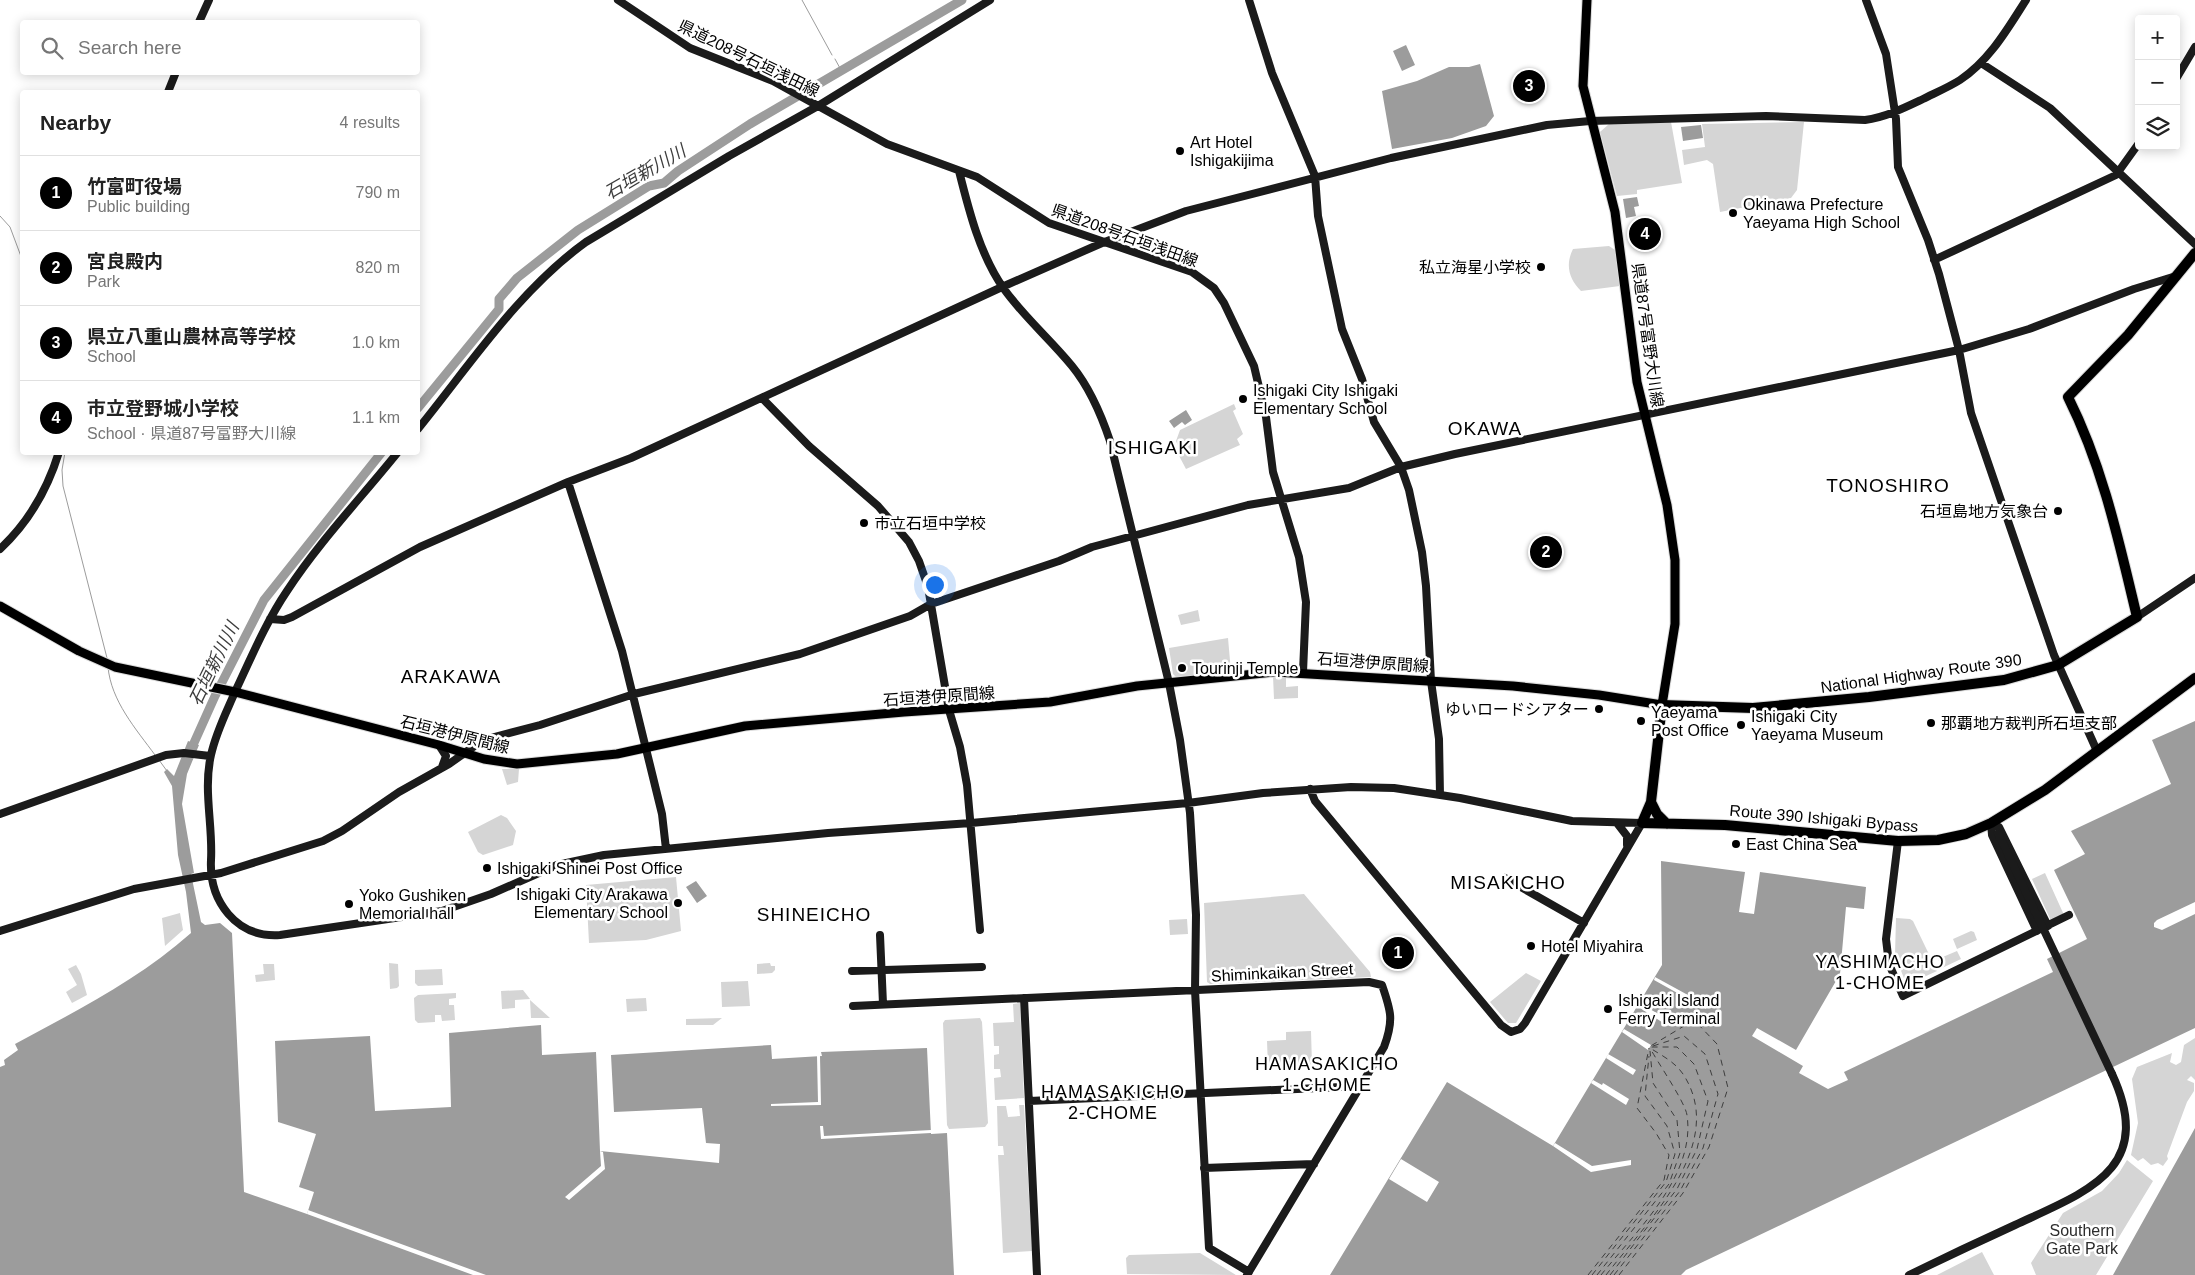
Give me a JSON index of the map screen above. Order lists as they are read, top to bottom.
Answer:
{
  "streets": {
    "highway": ["National Highway Route 390", "Route 390 Ishigaki Bypass"],
    "main road": ["県道87号富野大川線", "石垣港伊原間線"],
    "street": ["県道208号石垣浅田線", "Shiminkaikan Street"]
  },
  "crossings": [
    ["県道208号石垣浅田線", "石垣港伊原間線"],
    ["県道87号富野大川線", "石垣港伊原間線"],
    ["県道87号富野大川線", "National Highway Route 390"],
    ["石垣港伊原間線", "National Highway Route 390"]
  ],
  "districts": [
    "OKAWA",
    "ISHIGAKI",
    "TONOSHIRO",
    "ARAKAWA",
    "MISAKICHO",
    "SHINEICHO",
    "YASHIMACHO 1-CHOME",
    "HAMASAKICHO 1-CHOME",
    "HAMASAKICHO 2-CHOME"
  ],
  "water": ["石垣新川川"],
  "parks": ["Southern Gate Park"],
  "places": [
    "Art Hotel Ishigakijima",
    "Okinawa Prefecture Yaeyama High School",
    "私立海星小学校",
    "Ishigaki City Ishigaki Elementary School",
    "石垣島地方気象台",
    "市立石垣中学校",
    "Tourinji Temple",
    "ゆいロードシアター",
    "Yaeyama Post Office",
    "那覇地方裁判所石垣支部",
    "Ishigaki City Yaeyama Museum",
    "East China Sea",
    "Ishigaki Shinei Post Office",
    "Ishigaki City Arakawa Elementary School",
    "Yoko Gushiken Memorial hall",
    "Hotel Miyahira",
    "Ishigaki Island Ferry Terminal"
  ],
  "page": {
    "map_buttons": ["+", "−"],
    "search": "Search here",
    "pins": [
      "3",
      "4",
      "2",
      "1"
    ],
    "heading": ["Nearby", "4 results"],
    "list": [
      {
        "mark": "1",
        "name": "竹富町役場",
        "note": "Public building",
        "value": "790 m"
      },
      {
        "mark": "2",
        "name": "宮良殿内",
        "note": "Park",
        "value": "820 m"
      },
      {
        "mark": "3",
        "name": "県立八重山農林高等学校",
        "note": "School",
        "value": "1.0 km"
      },
      {
        "mark": "4",
        "name": "市立登野城小学校",
        "note": "School · 県道87号富野大川線",
        "value": "1.1 km"
      }
    ]
  }
}
